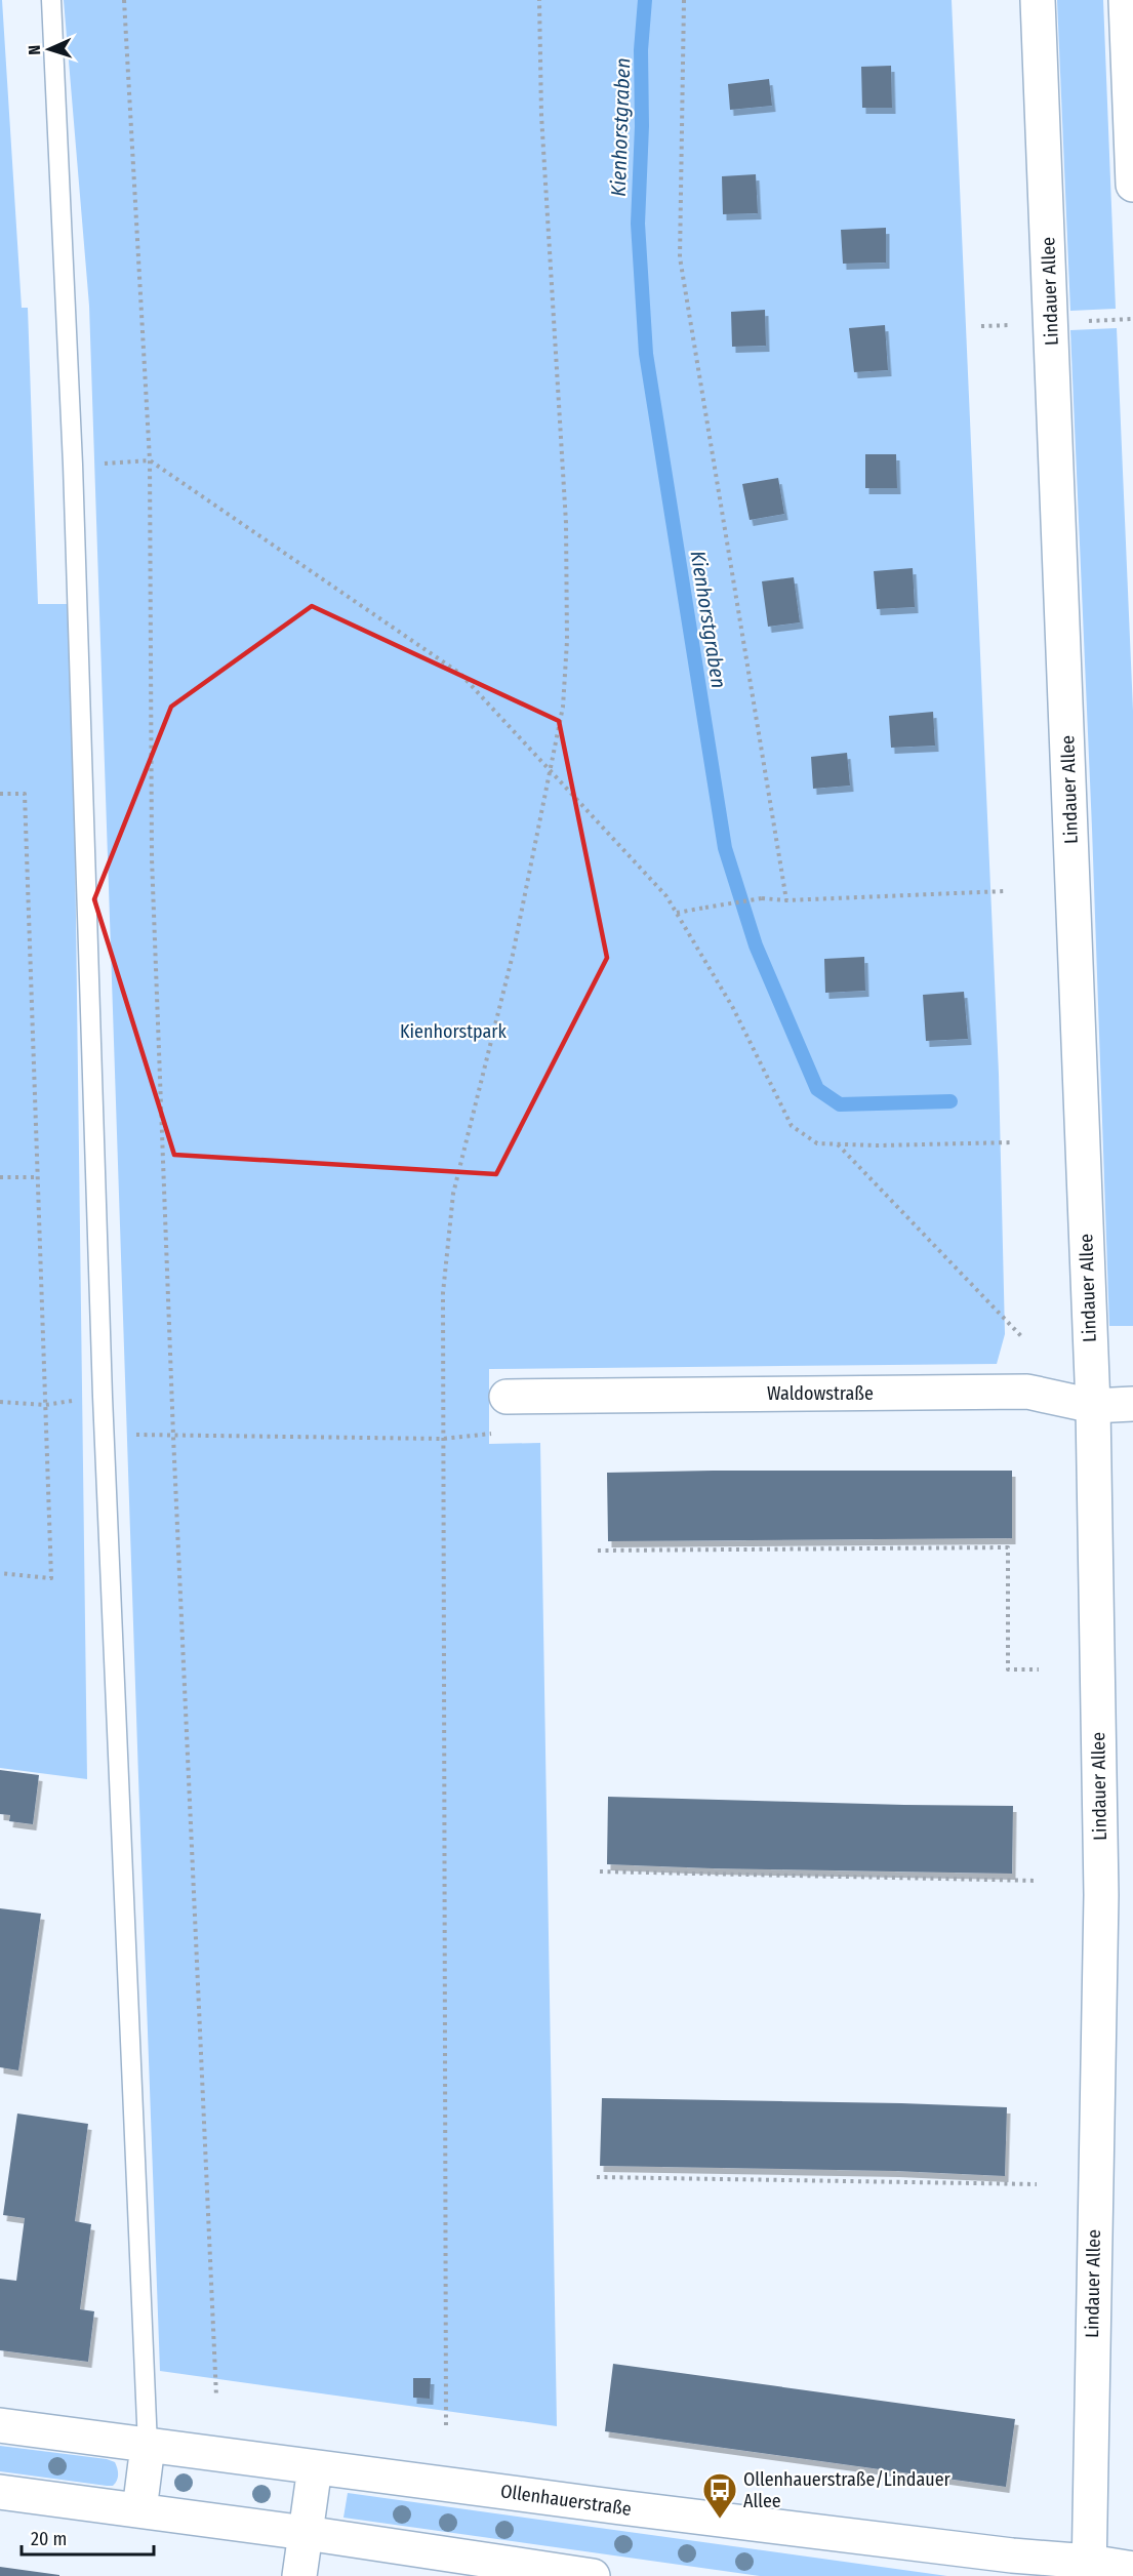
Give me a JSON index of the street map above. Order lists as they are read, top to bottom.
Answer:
{
  "streets": {
    "main road": ["Lindauer Allee", "Waldowstraße", "Ollenhauerstraße"]
  },
  "crossings": [
    ["Lindauer Allee", "Waldowstraße"],
    ["Lindauer Allee", "Ollenhauerstraße"]
  ],
  "water": ["Kienhorstgraben"],
  "parks": ["Kienhorstpark"],
  "places": {
    "bus stop": ["Ollenhauerstraße/Lindauer Allee"]
  },
  "scale_bar": "20 m",
  "north": "left"
}
